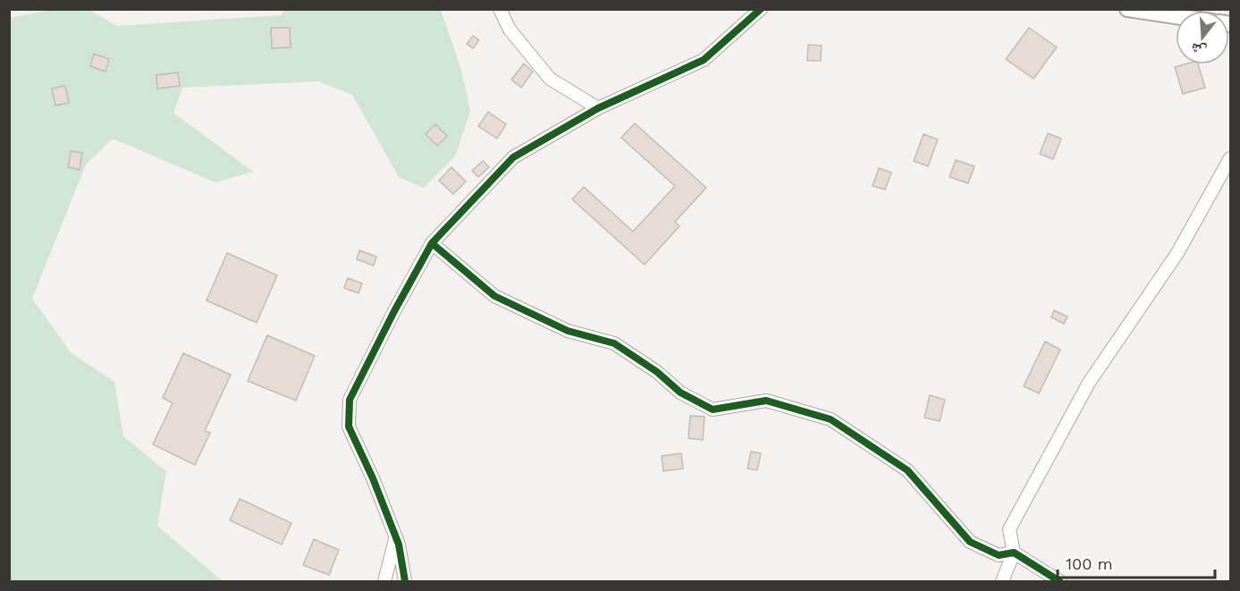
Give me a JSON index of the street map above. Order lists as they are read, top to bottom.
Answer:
{
  "scale_bar": "100 m",
  "north": "bottom"
}
